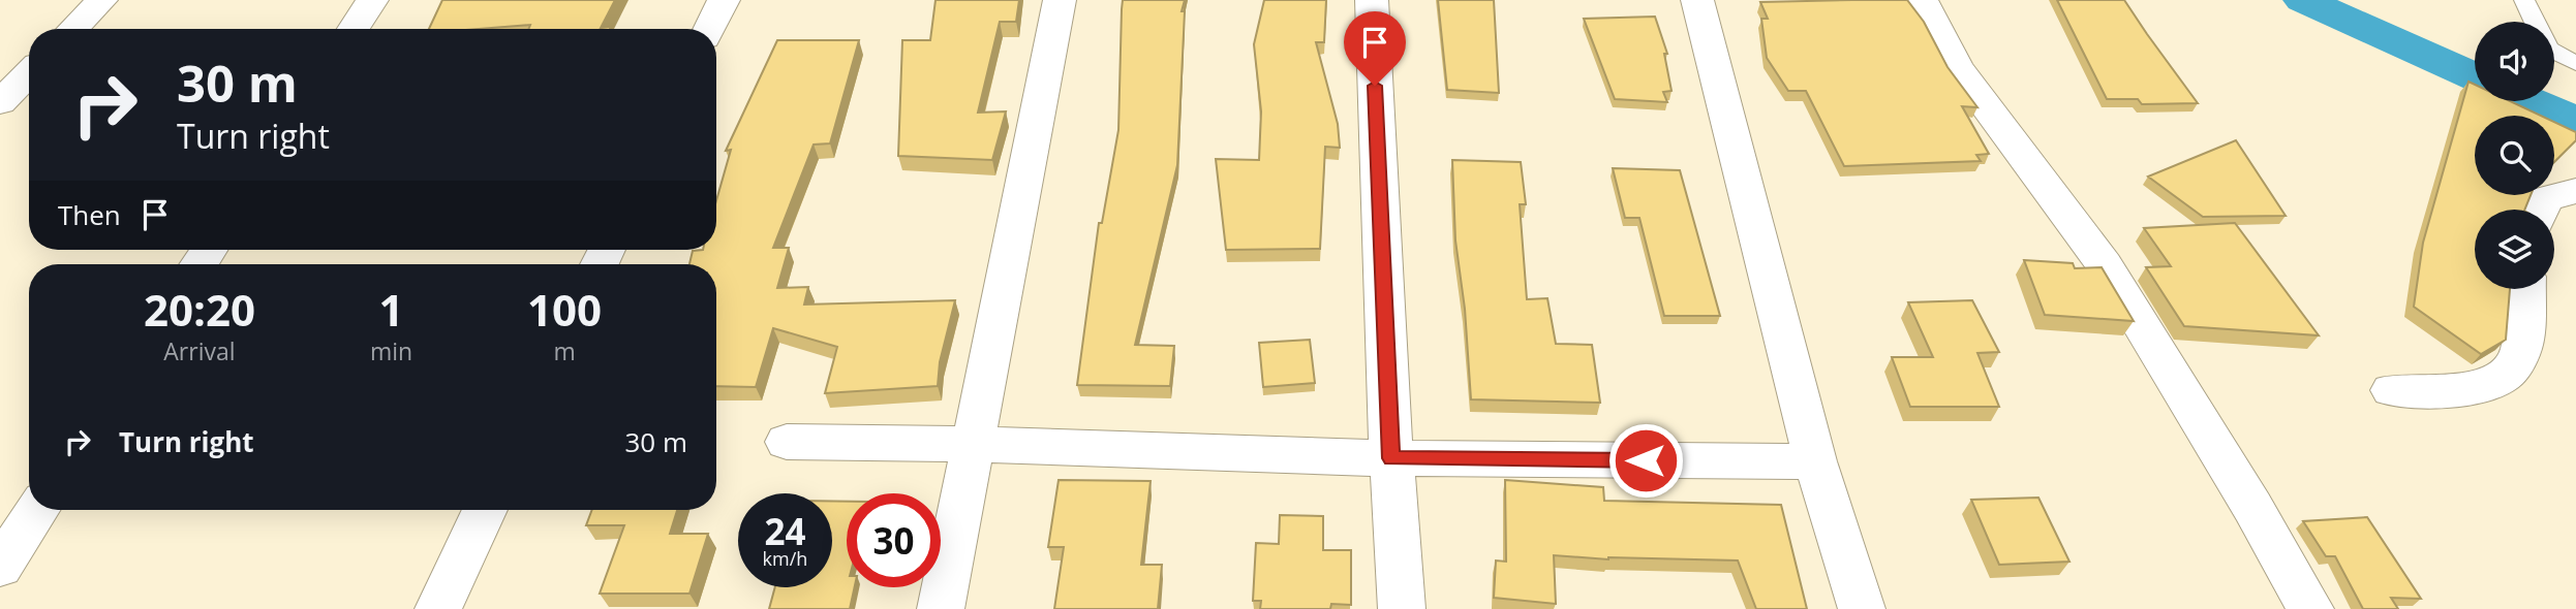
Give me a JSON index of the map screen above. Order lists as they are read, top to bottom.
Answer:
{
  "page": {
    "turn": ["30 m", "Turn right"],
    "then": "Then",
    "eta": [
      "20:20",
      "Arrival",
      "1",
      "min",
      "100",
      "m"
    ],
    "list": [
      {
        "name": "Turn right",
        "value": "30 m"
      }
    ],
    "speed": "24 km/h",
    "limit": "30"
  }
}
